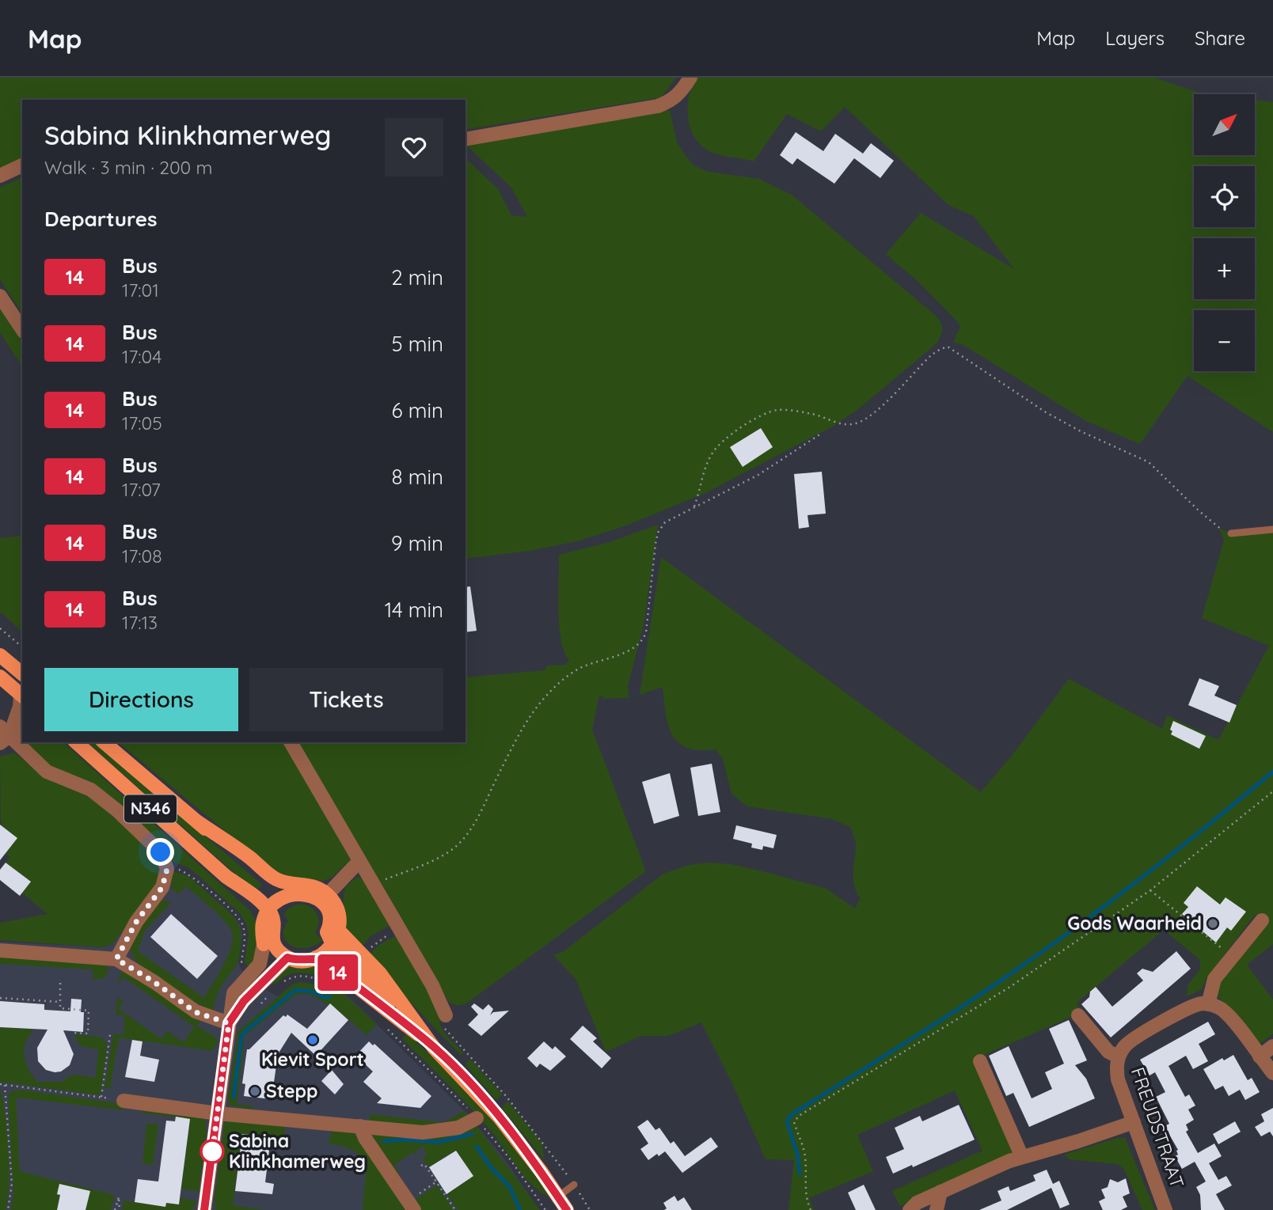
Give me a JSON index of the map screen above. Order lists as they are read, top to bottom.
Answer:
{
  "streets": {
    "main road": ["N346"],
    "street": ["FREUDSTRAAT"]
  },
  "places": [
    "Gods Waarheid",
    "Kievit Sport",
    "Stepp",
    "Sabina Klinkhamerweg"
  ],
  "lines": ["bus line 14"],
  "north": "top right",
  "page": {
    "header": "Map",
    "nav": ["Map", "Layers", "Share"],
    "on_map": "14",
    "map_buttons": ["+", "−"],
    "heading": [
      ["Sabina Klinkhamerweg", "Walk · 3 min · 200 m"],
      "Departures"
    ],
    "list": [
      {
        "mark": "14",
        "name": "Bus",
        "note": "17:01",
        "value": "2 min"
      },
      {
        "mark": "14",
        "name": "Bus",
        "note": "17:04",
        "value": "5 min"
      },
      {
        "mark": "14",
        "name": "Bus",
        "note": "17:05",
        "value": "6 min"
      },
      {
        "mark": "14",
        "name": "Bus",
        "note": "17:07",
        "value": "8 min"
      },
      {
        "mark": "14",
        "name": "Bus",
        "note": "17:08",
        "value": "9 min"
      },
      {
        "mark": "14",
        "name": "Bus",
        "note": "17:13",
        "value": "14 min"
      }
    ],
    "buttons": ["Directions", "Tickets"]
  }
}
